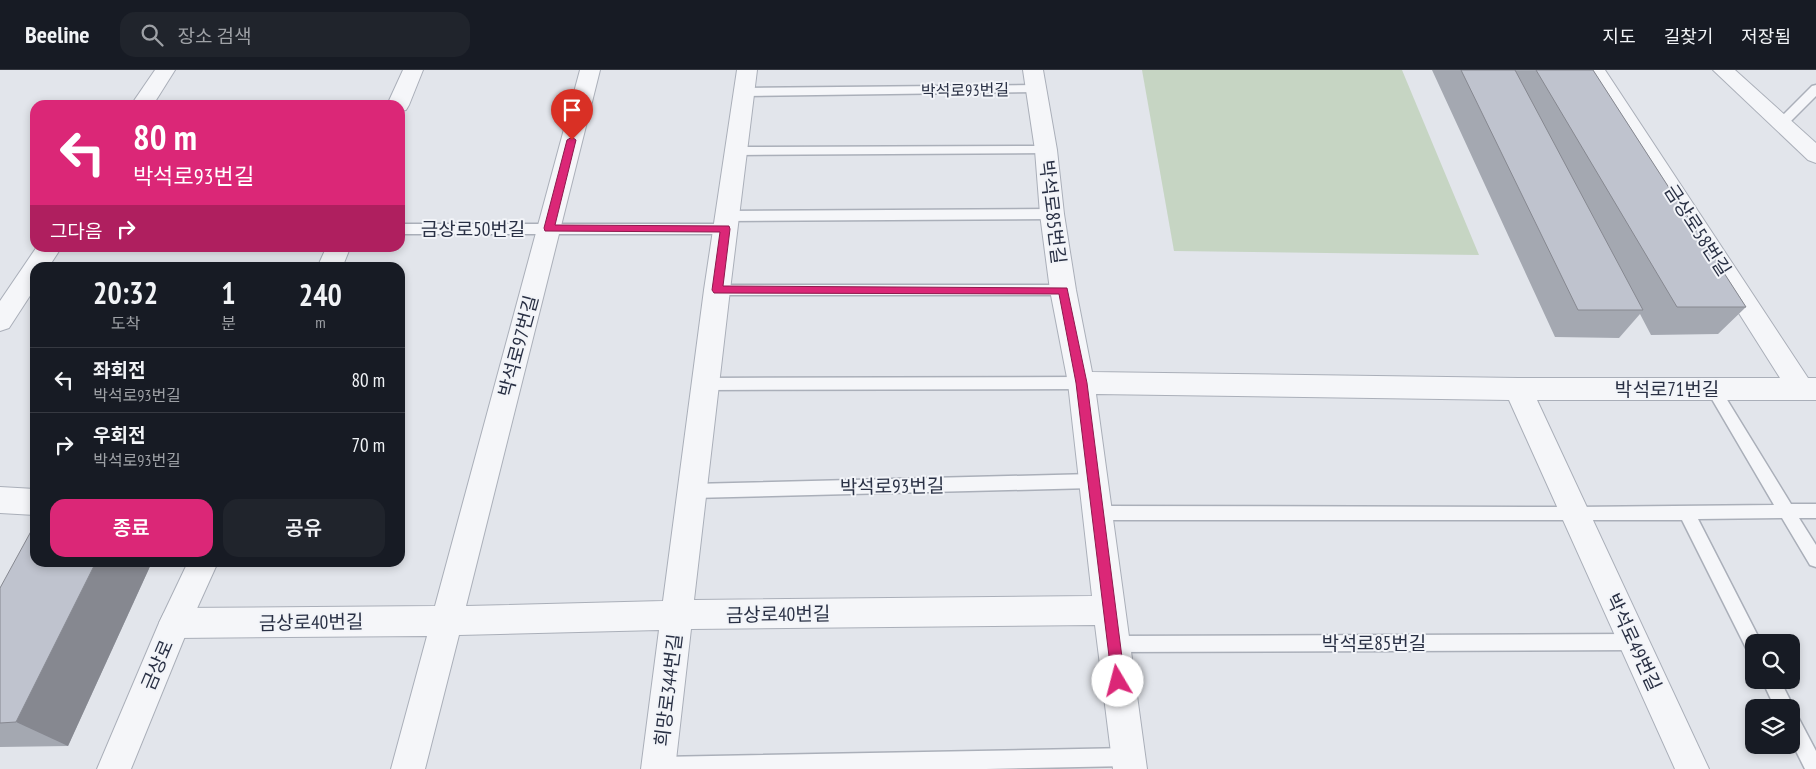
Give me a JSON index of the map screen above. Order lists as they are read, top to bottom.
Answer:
{
  "streets": {
    "street": [
      "박석로93번길",
      "박석로85번길",
      "금상로58번길",
      "박석로97번길",
      "박석로71번길",
      "금상로40번길",
      "박석로49번길",
      "금상로",
      "희망로344번길"
    ],
    "lane": ["금상로50번길"]
  },
  "crossings": [
    ["박석로93번길", "박석로85번길"],
    ["박석로93번길", "금상로50번길"],
    ["박석로93번길", "금상로40번길"],
    ["박석로93번길", "희망로344번길"],
    ["박석로85번길", "금상로40번길"],
    ["박석로85번길", "박석로49번길"],
    ["박석로85번길", "희망로344번길"],
    ["금상로50번길", "박석로97번길"],
    ["금상로58번길", "박석로71번길"],
    ["박석로97번길", "금상로40번길"],
    ["박석로71번길", "박석로49번길"],
    ["금상로40번길", "금상로"],
    ["금상로40번길", "희망로344번길"]
  ],
  "page": {
    "header": "Beeline",
    "search": "장소 검색",
    "nav": ["지도", "길찾기", "저장됨"],
    "turn": ["80 m", "박석로93번길"],
    "then": "그다음",
    "eta": [
      "20:32",
      "도착",
      "1",
      "분",
      "240",
      "m"
    ],
    "list": [
      {
        "name": "좌회전",
        "note": "박석로93번길",
        "value": "80 m"
      },
      {
        "name": "우회전",
        "note": "박석로93번길",
        "value": "70 m"
      }
    ],
    "buttons": ["종료", "공유"]
  }
}
